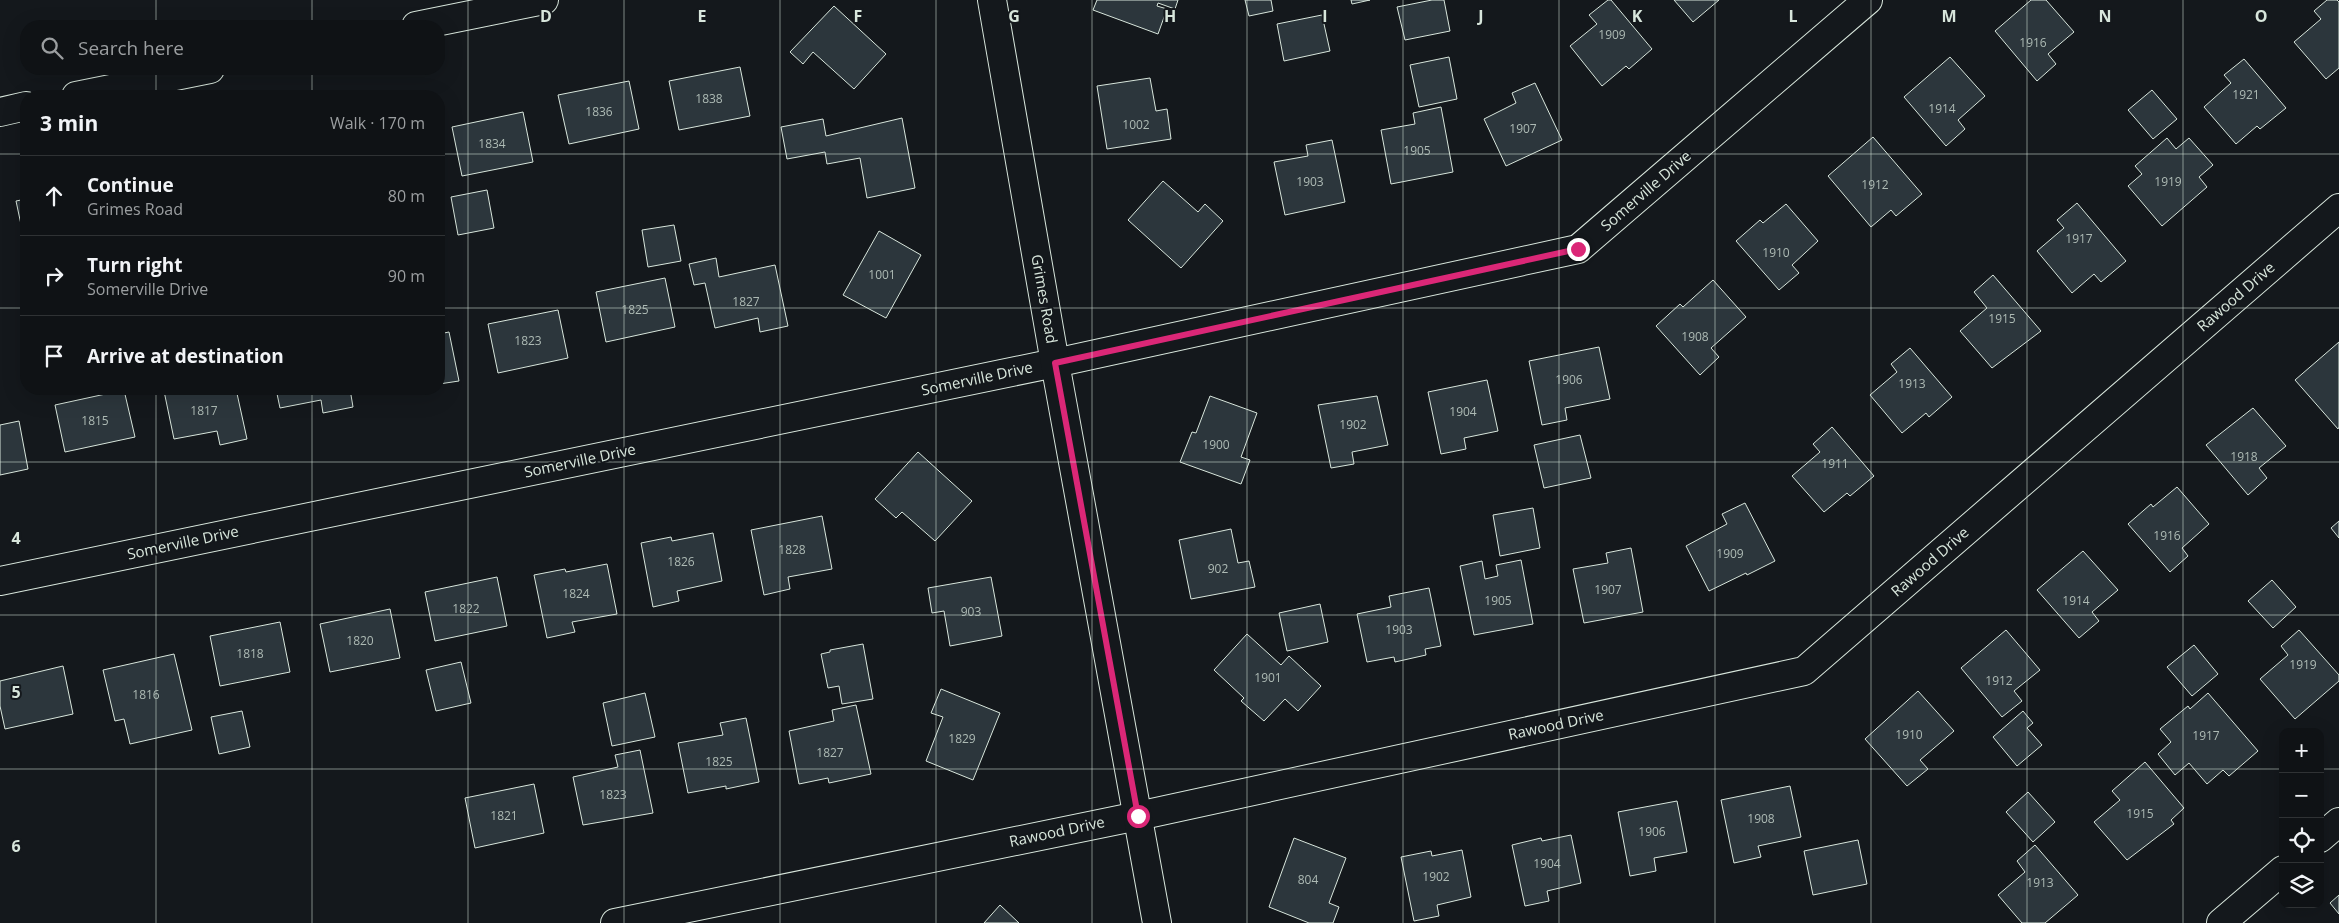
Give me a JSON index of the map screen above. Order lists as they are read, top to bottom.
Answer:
{
  "streets": {
    "street": ["Somerville Drive", "Rawood Drive", "Grimes Road"]
  },
  "crossings": [
    ["Somerville Drive", "Grimes Road"],
    ["Rawood Drive", "Grimes Road"]
  ],
  "house_numbers": [
    "1909",
    "1916",
    "1921",
    "1838",
    "1914",
    "1836",
    "1002",
    "1907",
    "1834",
    "1905",
    "1903",
    "1919",
    "1912",
    "1917",
    "1910",
    "1001",
    "1827",
    "1825",
    "1915",
    "1908",
    "1823",
    "1906",
    "1913",
    "1817",
    "1904",
    "1815",
    "1902",
    "1900",
    "1918",
    "1911",
    "1916",
    "1828",
    "1909",
    "1826",
    "902",
    "1907",
    "1824",
    "1905",
    "1914",
    "1822",
    "903",
    "1903",
    "1820",
    "1818",
    "1919",
    "1901",
    "1912",
    "1816",
    "1910",
    "1917",
    "1829",
    "1827",
    "1825",
    "1823",
    "1915",
    "1821",
    "1908",
    "1906",
    "1904",
    "1902",
    "804",
    "1913"
  ],
  "page": {
    "search": "Search here",
    "heading": ["3 min", "Walk · 170 m"],
    "list": [
      ["Continue", "Grimes Road", "80 m"],
      ["Turn right", "Somerville Drive", "90 m"],
      "Arrive at destination"
    ],
    "map_buttons": ["+", "−"]
  },
  "grid": {
    "columns": [
      "D",
      "E",
      "F",
      "G",
      "H",
      "I",
      "J",
      "K",
      "L",
      "M",
      "N",
      "O"
    ],
    "rows": ["4", "5", "6"]
  }
}
